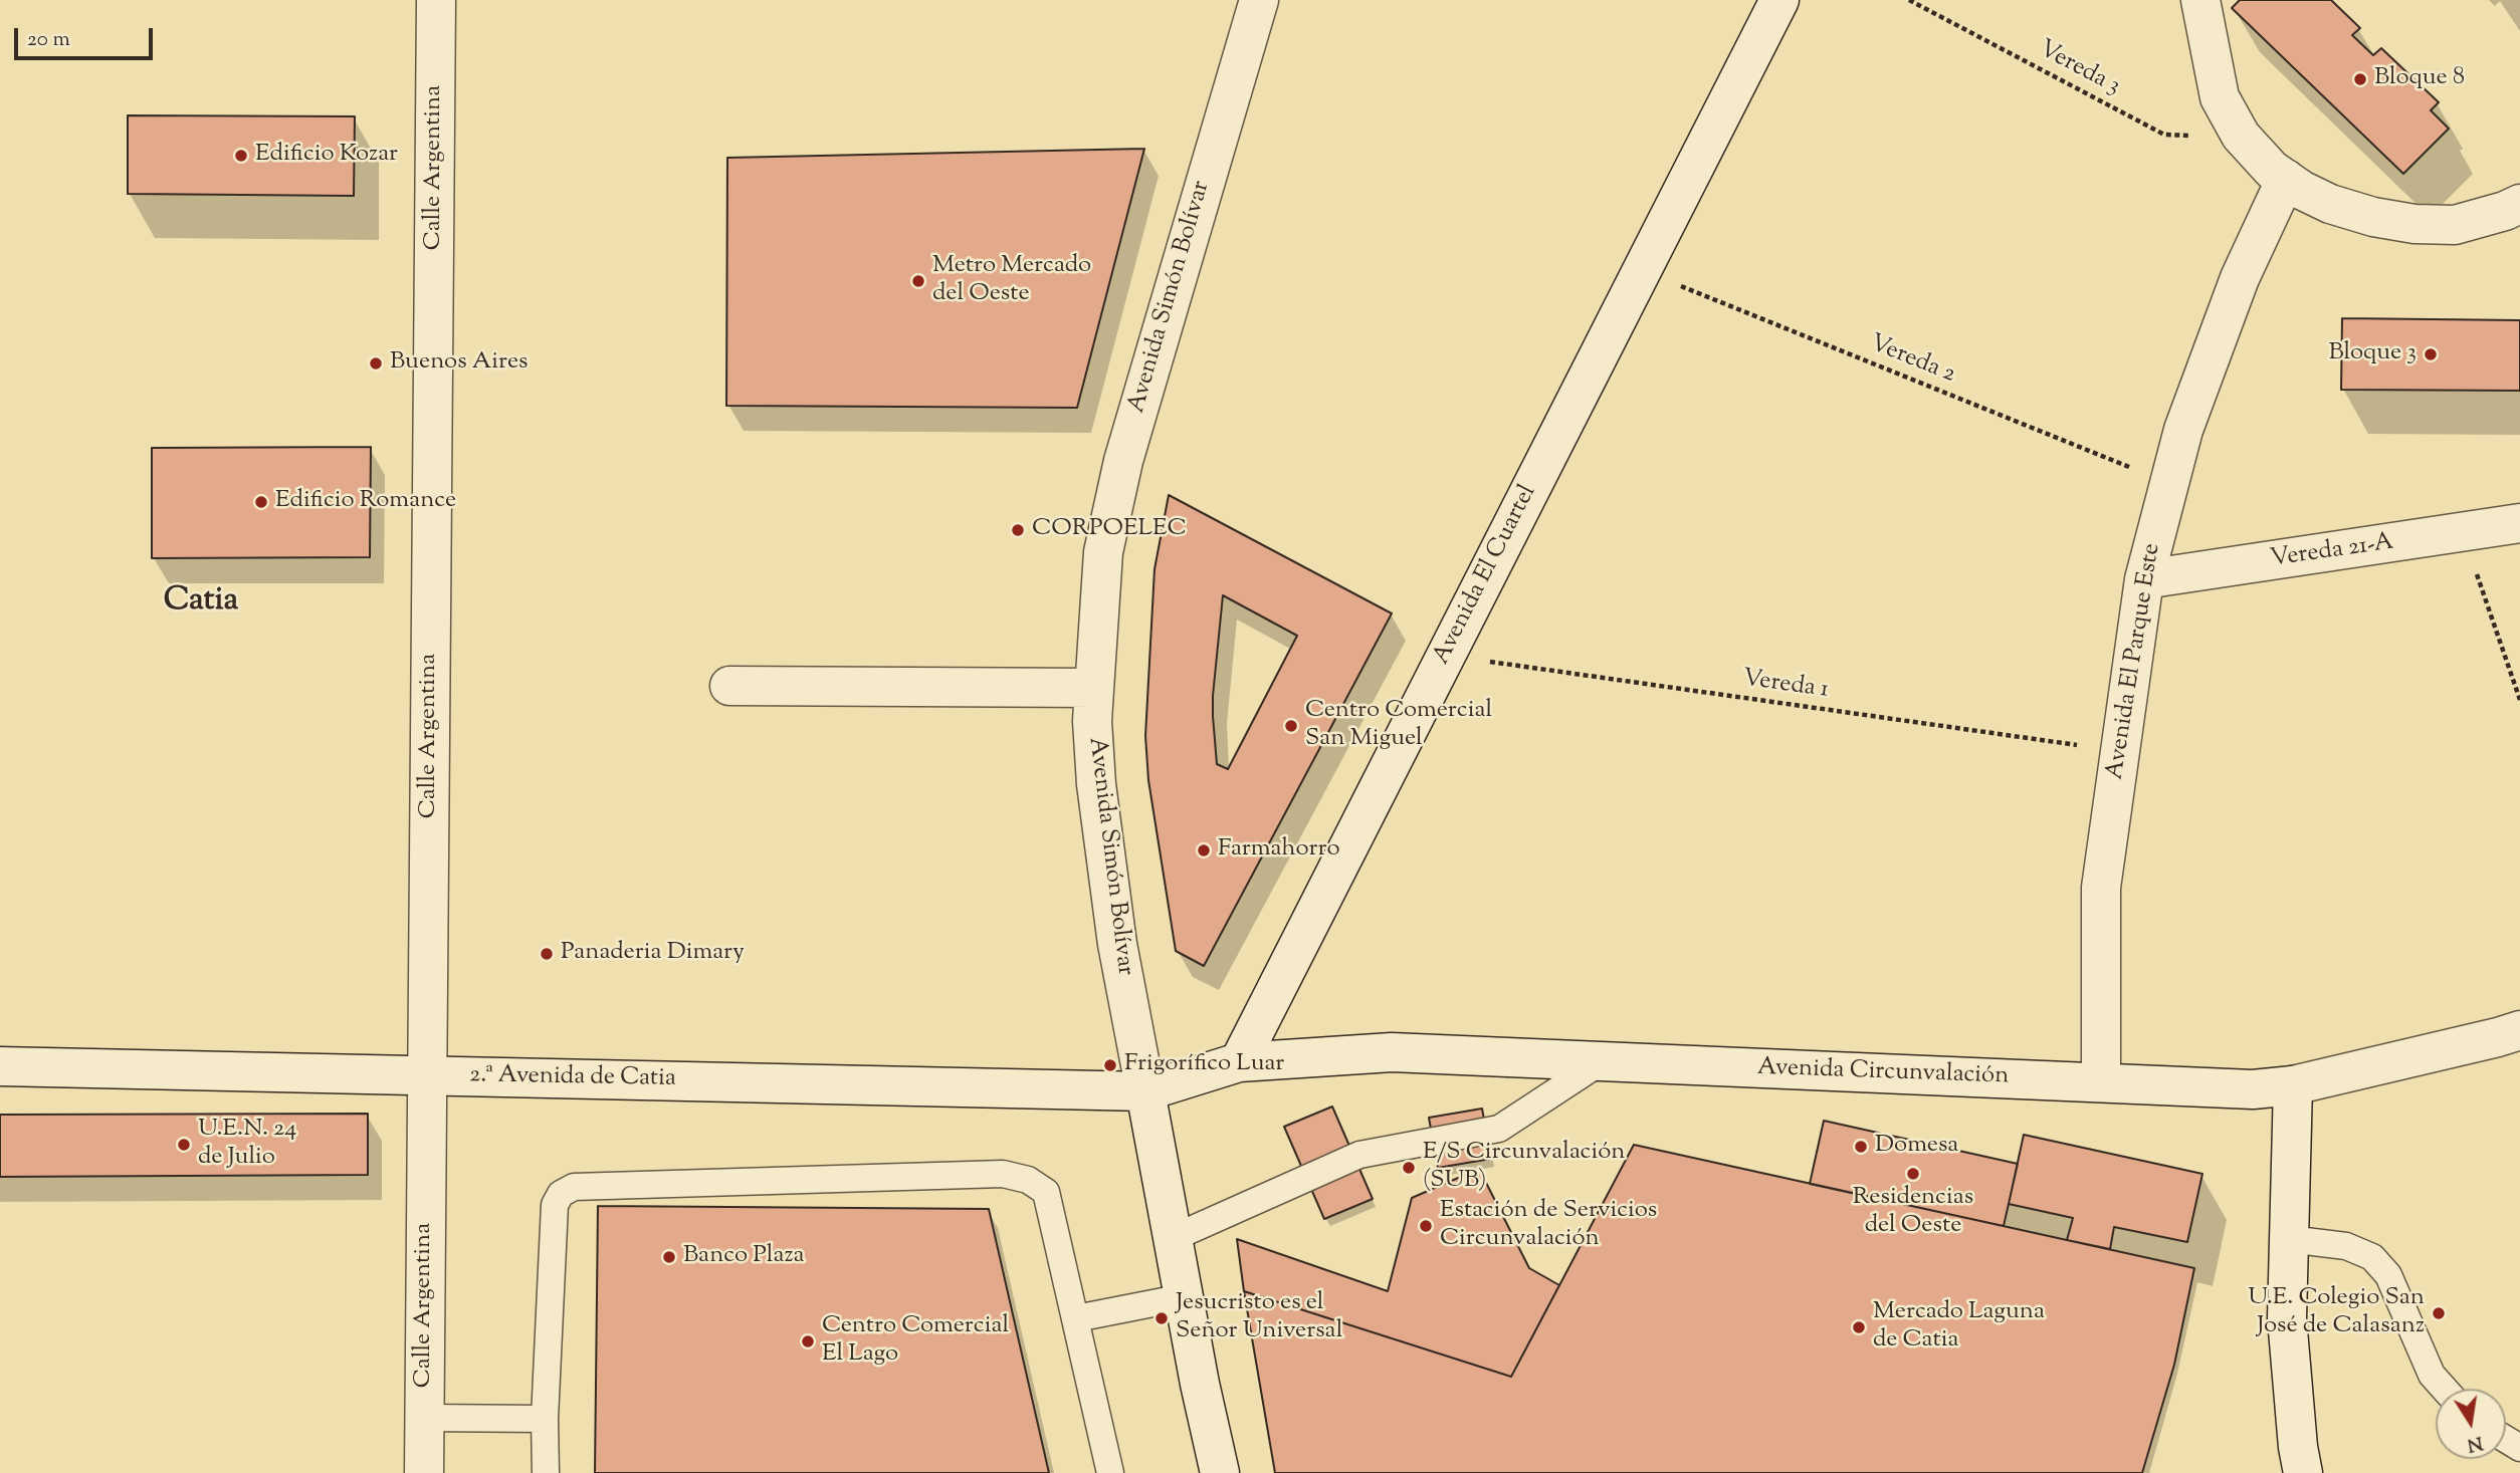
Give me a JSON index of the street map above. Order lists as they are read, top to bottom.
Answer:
{
  "streets": {
    "street": [
      "Calle Argentina",
      "Avenida Simón Bolívar",
      "Vereda 21-A",
      "Avenida El Cuartel",
      "Avenida El Parque Este",
      "Avenida Circunvalación",
      "2.ª Avenida de Catia"
    ],
    "path": ["Vereda 3", "Vereda 2", "Vereda 1"]
  },
  "crossings": [
    ["Calle Argentina", "2.ª Avenida de Catia"],
    ["Avenida Simón Bolívar", "2.ª Avenida de Catia"],
    ["Vereda 2", "Avenida El Cuartel"],
    ["Vereda 2", "Avenida El Parque Este"],
    ["Vereda 21-A", "Avenida El Parque Este"],
    ["Avenida El Cuartel", "Vereda 1"],
    ["Avenida El Cuartel", "Avenida Circunvalación"],
    ["Avenida El Parque Este", "Vereda 1"],
    ["Avenida El Parque Este", "Avenida Circunvalación"]
  ],
  "districts": ["Catia"],
  "places": [
    "Bloque 8",
    "Edificio Kozar",
    "Metro Mercado del Oeste",
    "Bloque 3",
    "Buenos Aires",
    "Edificio Romance",
    "CORPOELEC",
    "Centro Comercial San Miguel",
    "Farmahorro",
    "Panaderia Dimary",
    "Frigorífico Luar",
    "U.E.N. 24 de Julio",
    "Domesa",
    "E/S Circunvalación (SUB)",
    "Residencias del Oeste",
    "Estación de Servicios Circunvalación",
    "Banco Plaza",
    "U.E. Colegio San José de Calasanz",
    "Jesucristo es el Señor Universal",
    "Mercado Laguna de Catia",
    "Centro Comercial El Lago"
  ],
  "scale_bar": "20 m",
  "north": "bottom"
}
